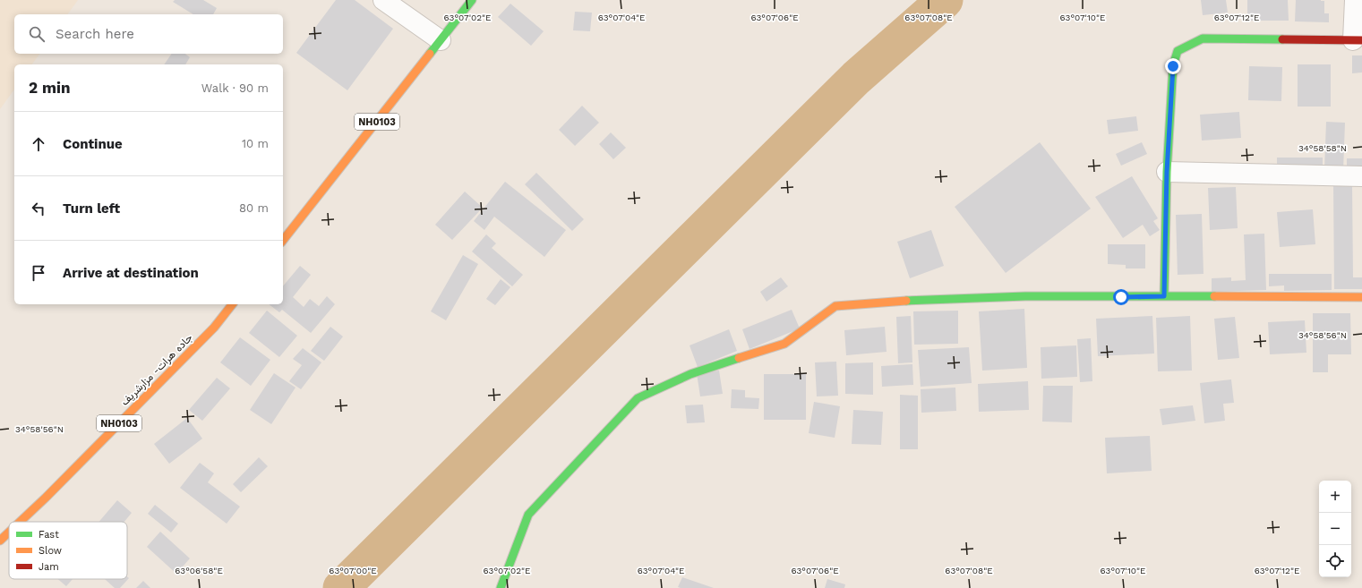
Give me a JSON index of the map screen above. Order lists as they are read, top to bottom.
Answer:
{
  "streets": {
    "main road": ["NH0103", "جاده هرات- مزارشریف"]
  },
  "legend": ["Fast", "Slow", "Jam"],
  "page": {
    "search": "Search here",
    "heading": ["2 min", "Walk · 90 m"],
    "list": [
      ["Continue", "10 m"],
      ["Turn left", "80 m"],
      "Arrive at destination"
    ],
    "map_buttons": ["+", "−"]
  },
  "coordinates": [
    "63°07'02\"E",
    "63°07'04\"E",
    "63°07'06\"E",
    "63°07'08\"E",
    "63°07'10\"E",
    "63°07'12\"E",
    "34°58'58\"N",
    "34°58'56\"N",
    "63°06'58\"E",
    "63°07'00\"E"
  ]
}
